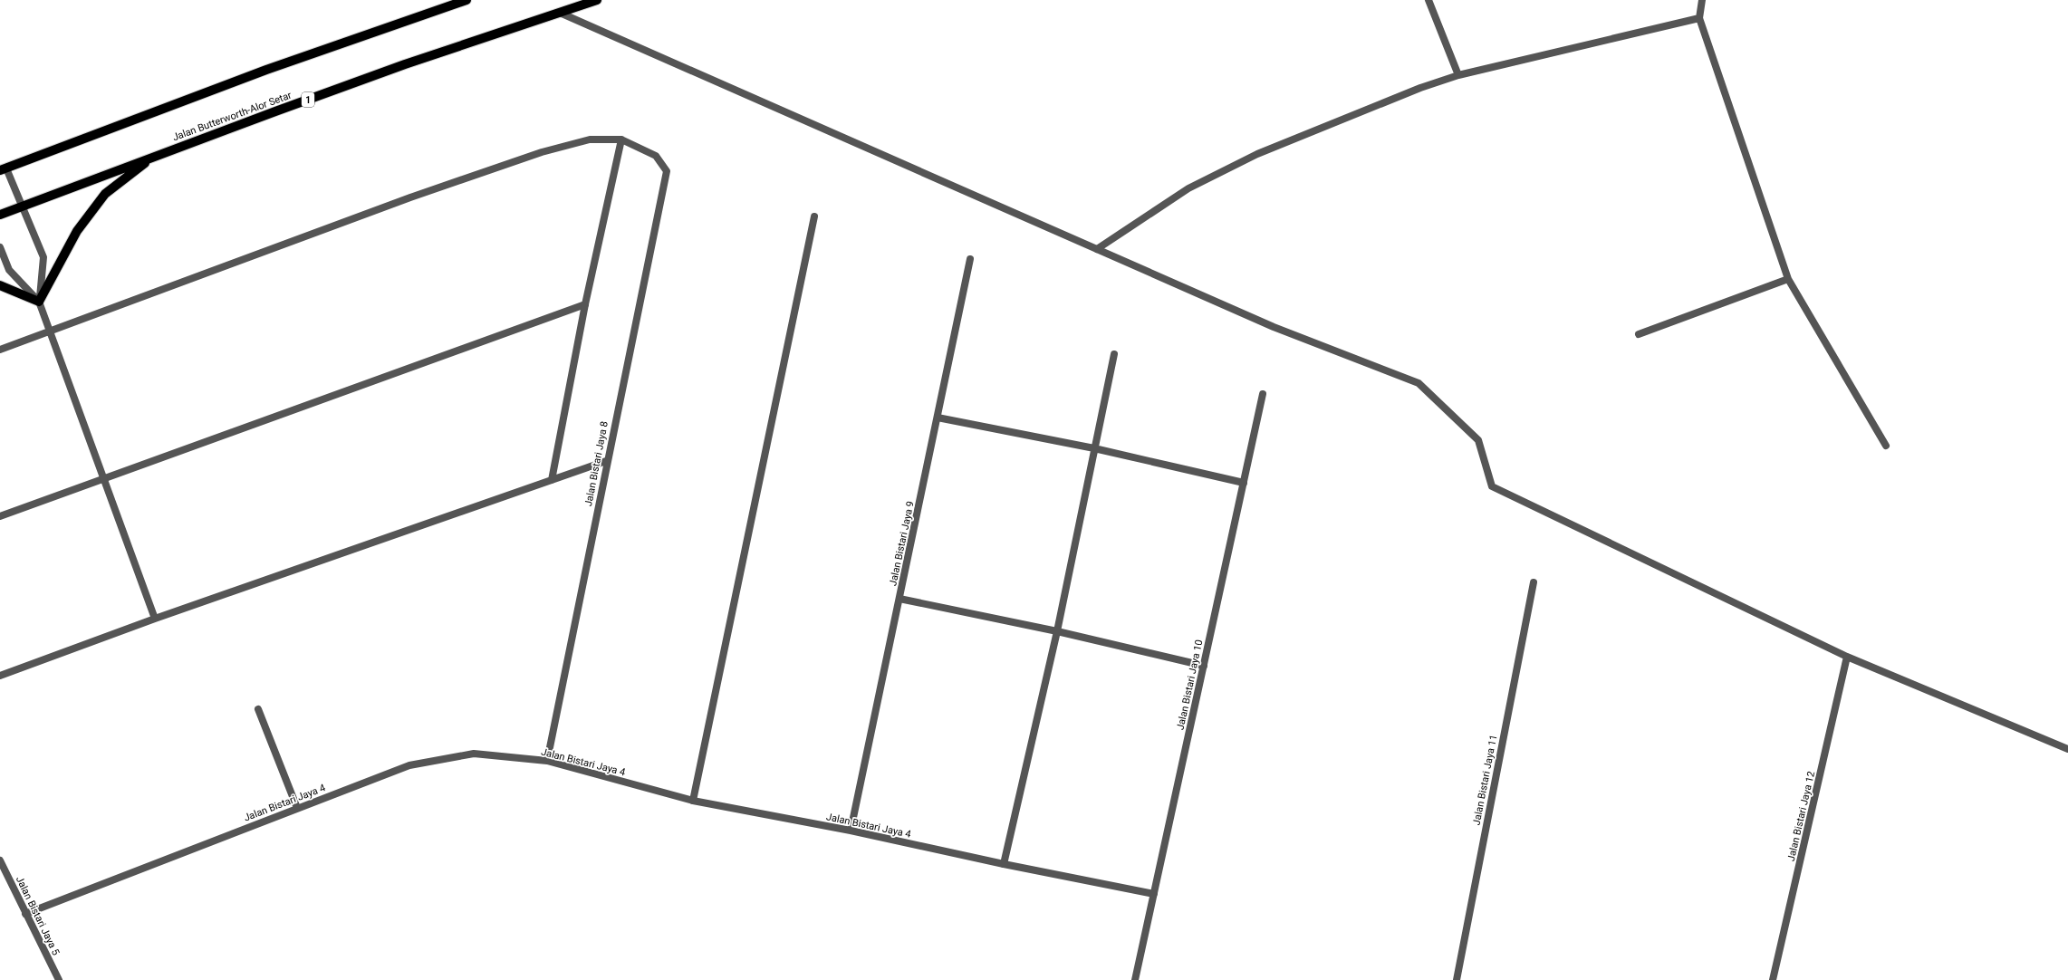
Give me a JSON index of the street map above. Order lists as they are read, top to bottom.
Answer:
{
  "streets": {
    "main road": ["1", "Jalan Butterworth-Alor Setar"],
    "street": [
      "Jalan Bistari Jaya 8",
      "Jalan Bistari Jaya 9",
      "Jalan Bistari Jaya 10",
      "Jalan Bistari Jaya 4",
      "Jalan Bistari Jaya 11",
      "Jalan Bistari Jaya 12",
      "Jalan Bistari Jaya 5"
    ]
  },
  "crossings": [
    ["Jalan Bistari Jaya 8", "Jalan Bistari Jaya 4"],
    ["Jalan Bistari Jaya 9", "Jalan Bistari Jaya 4"],
    ["Jalan Bistari Jaya 10", "Jalan Bistari Jaya 4"],
    ["Jalan Bistari Jaya 4", "Jalan Bistari Jaya 5"]
  ]
}
